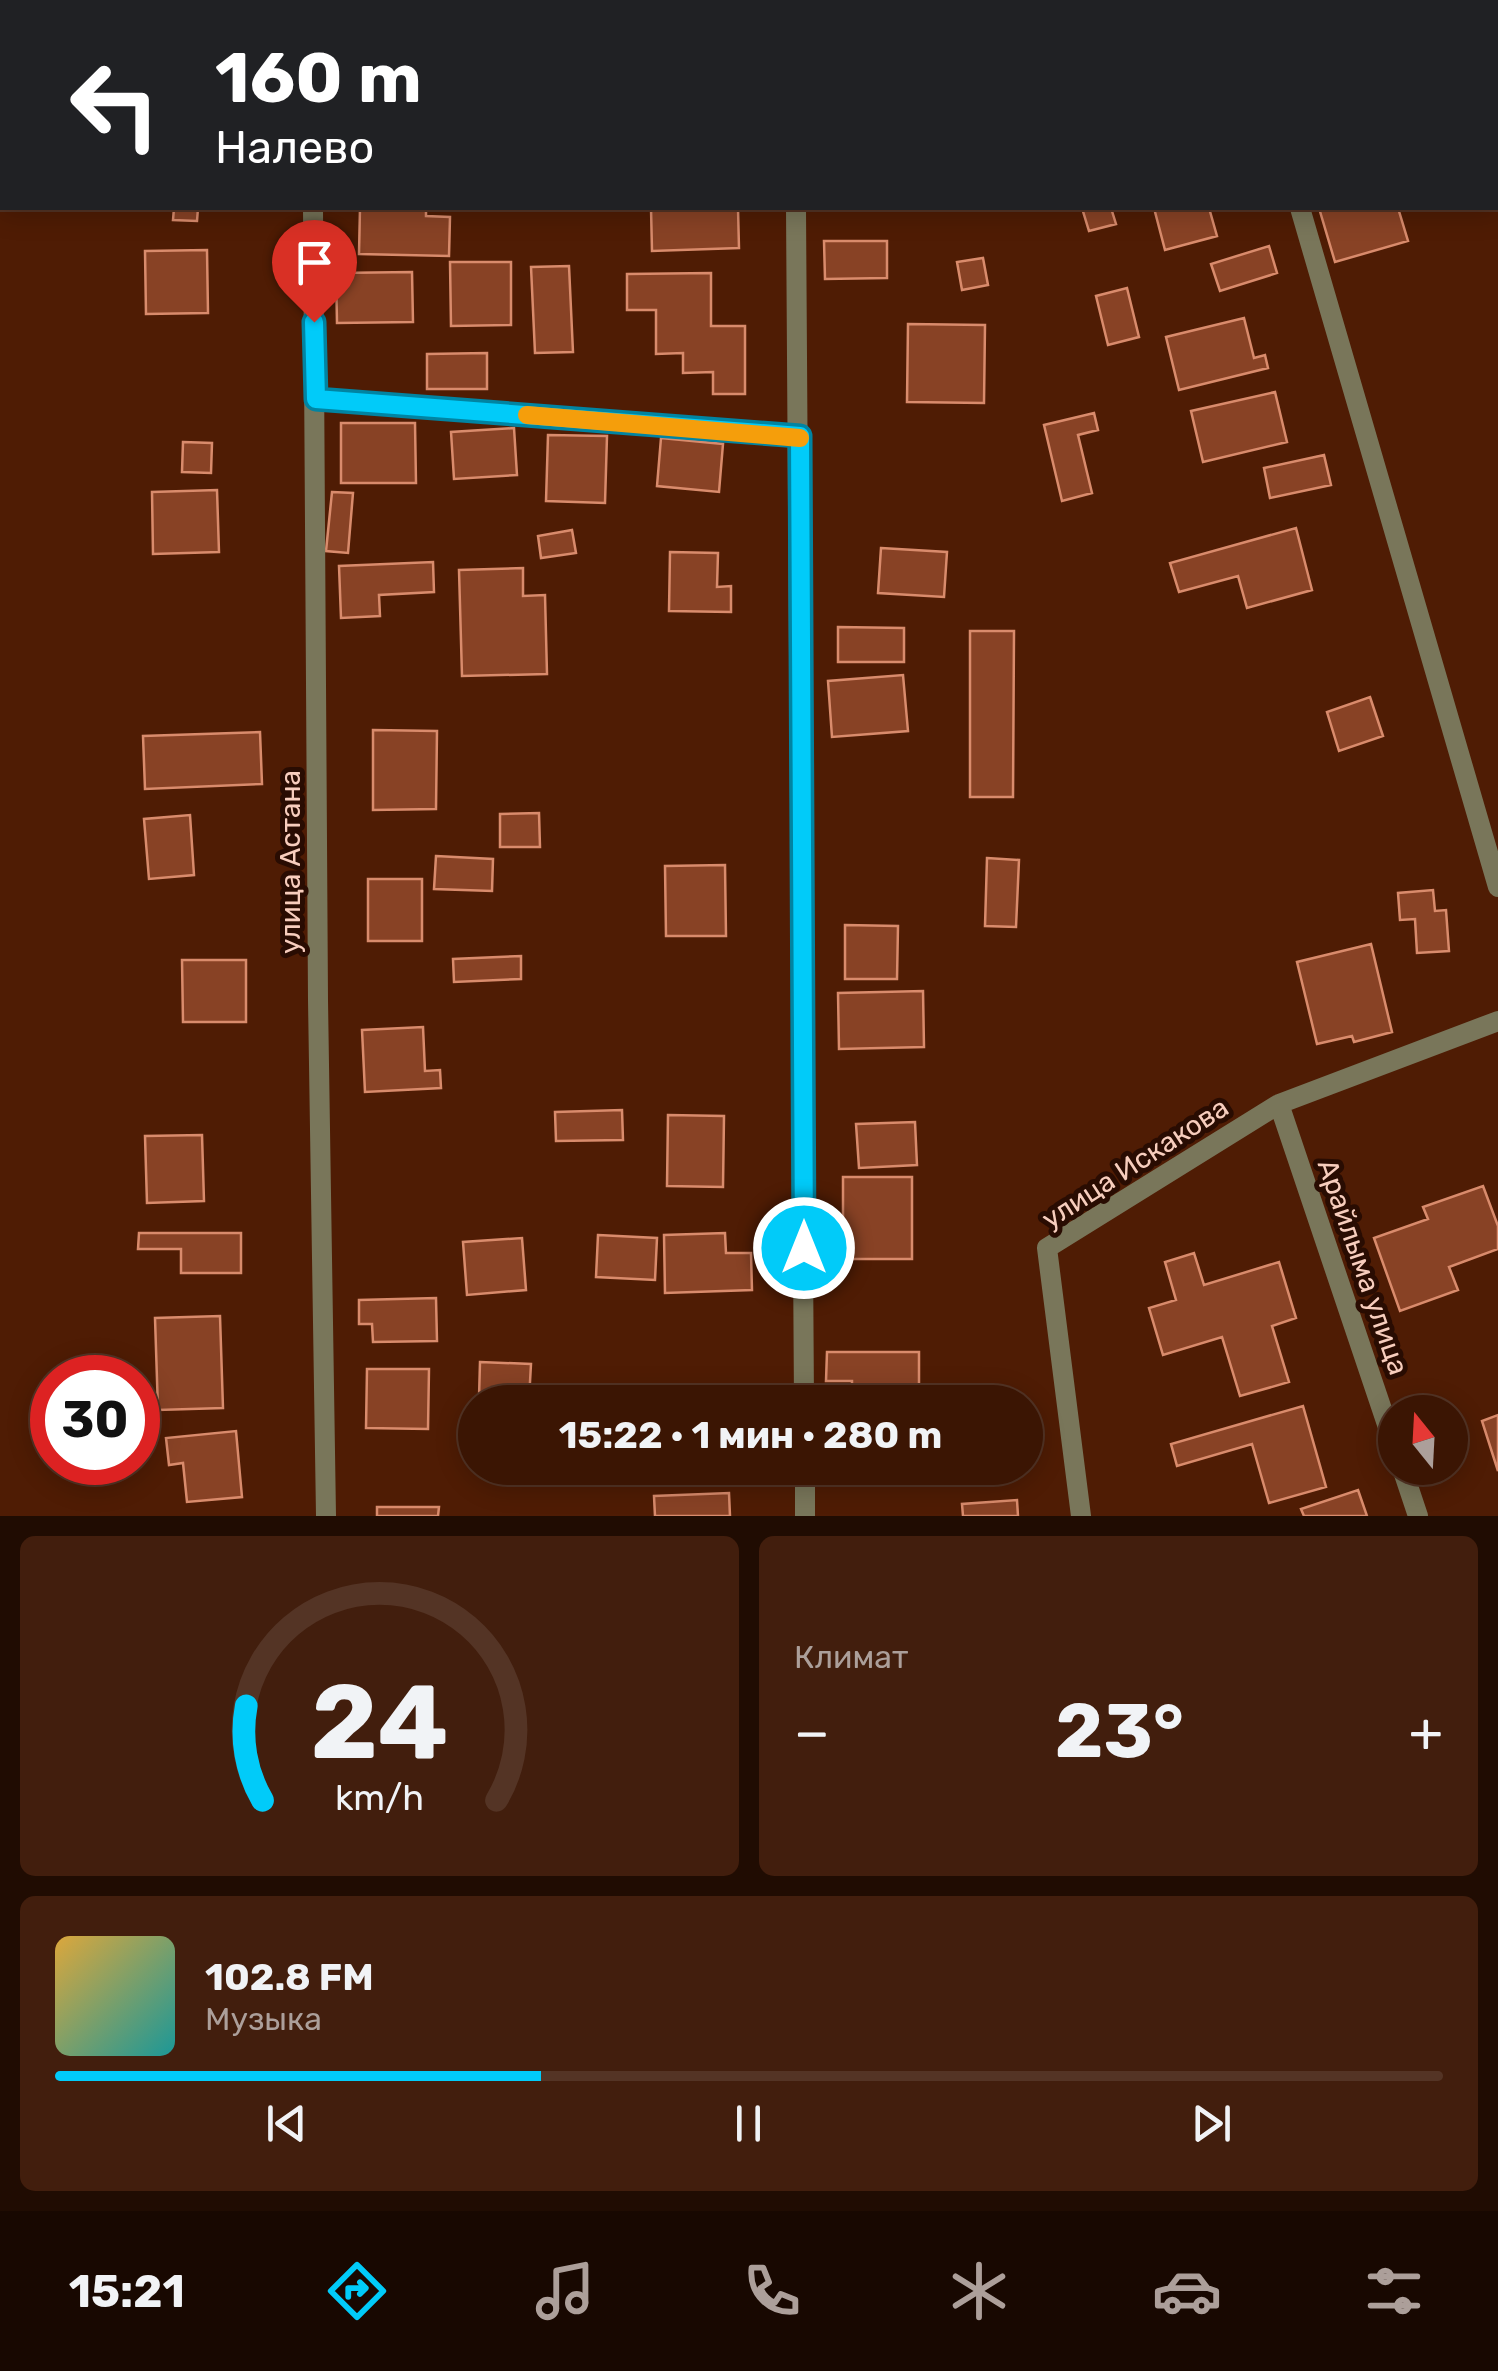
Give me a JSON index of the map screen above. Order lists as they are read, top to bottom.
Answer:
{
  "streets": {
    "street": ["улица Астана", "улица Искакова", "Арайлыма улица"]
  },
  "crossings": [
    ["улица Искакова", "Арайлыма улица"]
  ],
  "north": "top",
  "page": {
    "turn": ["160 m", "Налево"],
    "limit": "30",
    "trip": "15:22 · 1 мин · 280 m",
    "tile": "Климат",
    "heat": ["−", "23°", "+"],
    "song": ["102.8 FM", "Музыка"],
    "tabs": "15:21",
    "gauge": ["24", "km/h"]
  }
}
